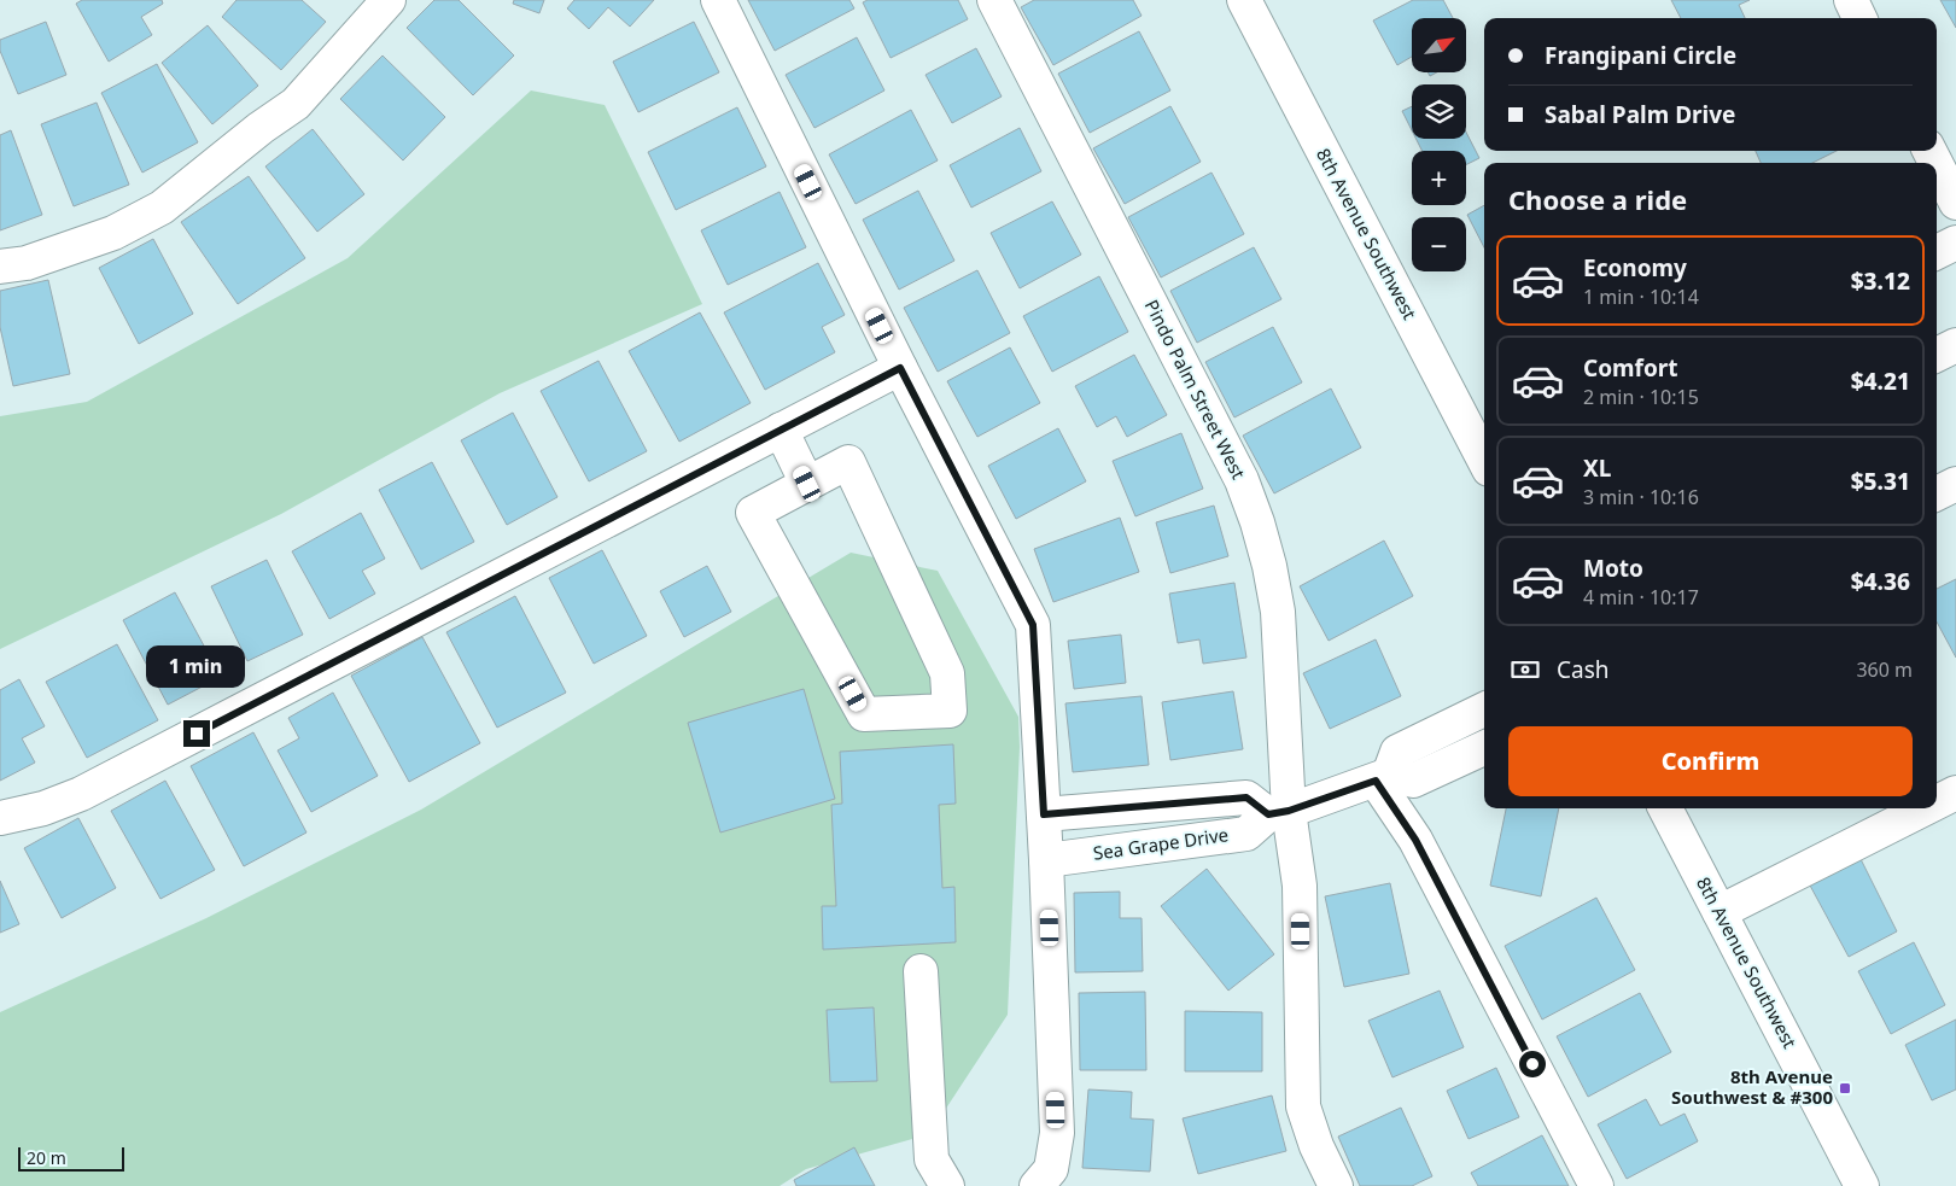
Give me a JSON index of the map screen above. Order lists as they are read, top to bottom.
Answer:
{
  "streets": {
    "street": ["8th Avenue Southwest", "Pindo Palm Street West", "Sea Grape Drive"]
  },
  "crossings": [
    ["Pindo Palm Street West", "Sea Grape Drive"]
  ],
  "places": {
    "transit": ["8th Avenue Southwest & #300"]
  },
  "scale_bar": "20 m",
  "north": "top right",
  "page": {
    "map_buttons": ["+", "−"],
    "banner": ["Frangipani Circle", "Sabal Palm Drive"],
    "heading": "Choose a ride",
    "list": [
      {
        "name": "Economy",
        "note": "1 min · 10:14",
        "value": "$3.12"
      },
      {
        "name": "Comfort",
        "note": "2 min · 10:15",
        "value": "$4.21"
      },
      {
        "name": "XL",
        "note": "3 min · 10:16",
        "value": "$5.31"
      },
      {
        "name": "Moto",
        "note": "4 min · 10:17",
        "value": "$4.36"
      }
    ],
    "pay": ["Cash", "360 m"],
    "bubble": "1 min",
    "buttons": "Confirm",
    "scale": "20 m"
  }
}
